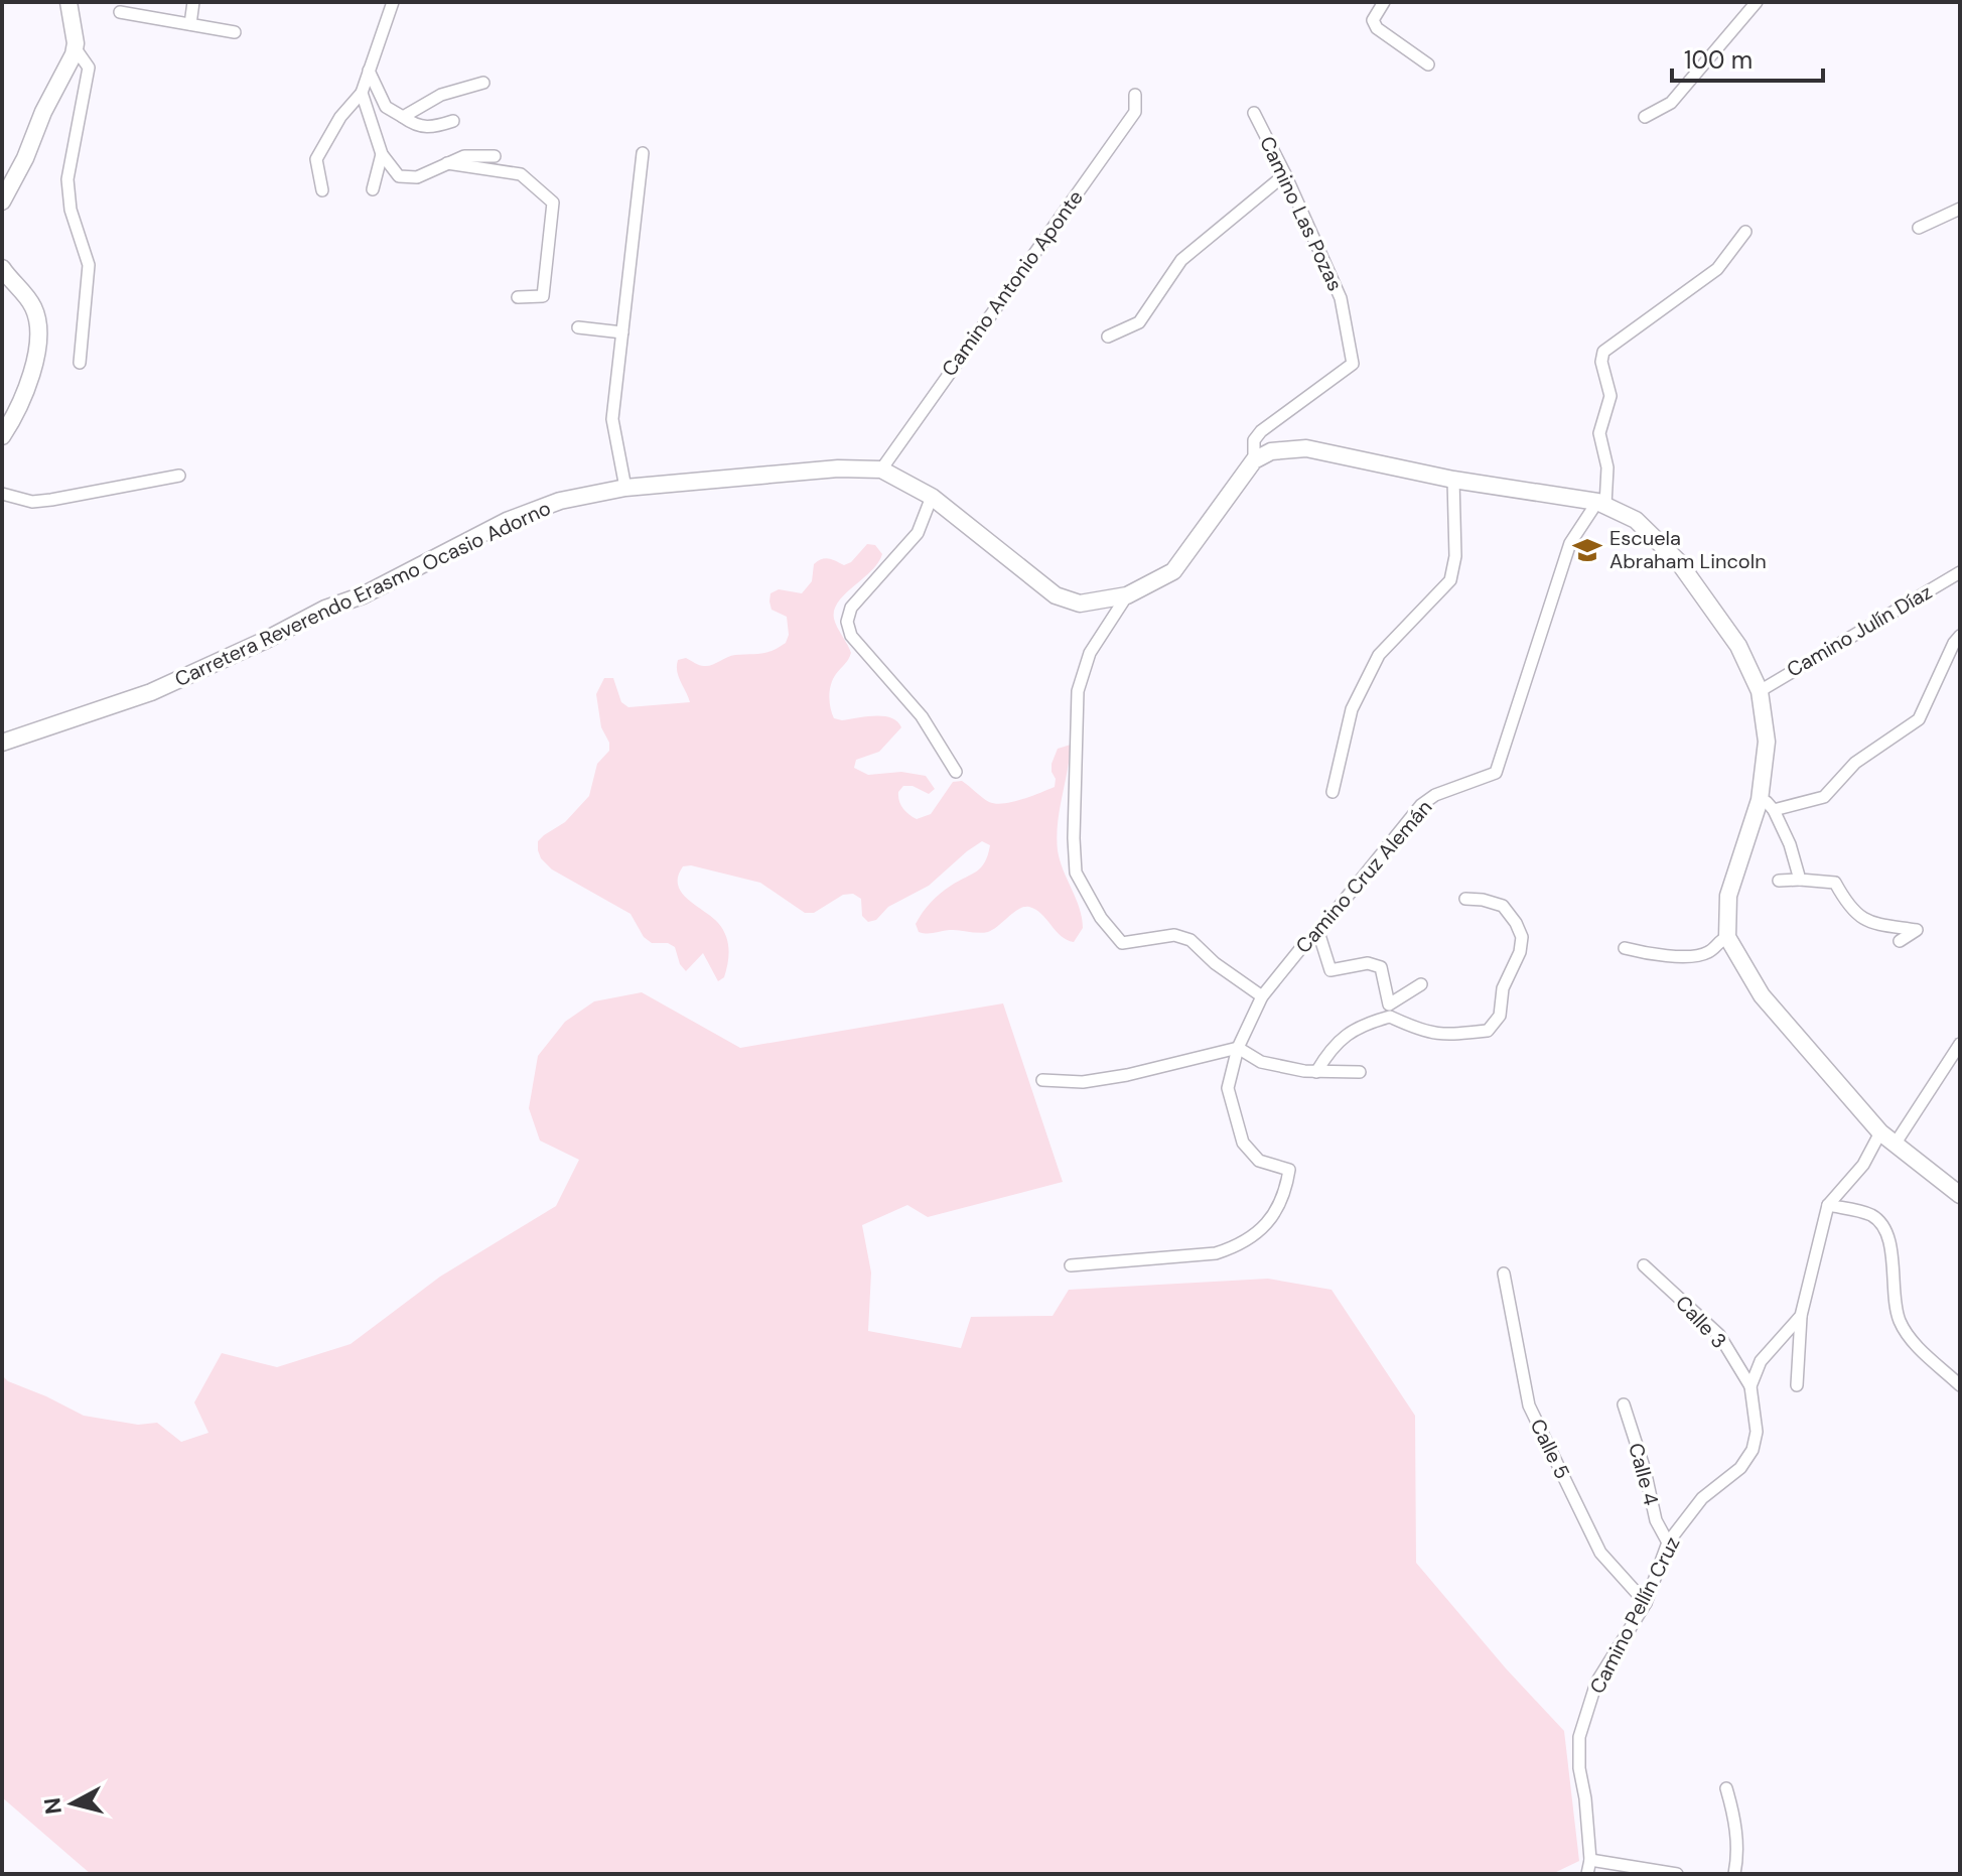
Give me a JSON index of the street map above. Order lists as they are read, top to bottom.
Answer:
{
  "streets": {
    "street": [
      "Camino Las Pozas",
      "Camino Antonio Aponte",
      "Carretera Reverendo Erasmo Ocasio Adorno",
      "Camino Julín Díaz",
      "Camino Cruz Alemán",
      "Calle 3",
      "Calle 5",
      "Calle 4",
      "Camino Pellín Cruz"
    ]
  },
  "crossings": [
    ["Camino Las Pozas", "Carretera Reverendo Erasmo Ocasio Adorno"],
    ["Camino Antonio Aponte", "Carretera Reverendo Erasmo Ocasio Adorno"],
    ["Calle 3", "Camino Pellín Cruz"],
    ["Calle 5", "Camino Pellín Cruz"],
    ["Calle 4", "Camino Pellín Cruz"]
  ],
  "places": {
    "school or university": ["Escuela Abraham Lincoln"]
  },
  "scale_bar": "100 m",
  "north": "left"
}
